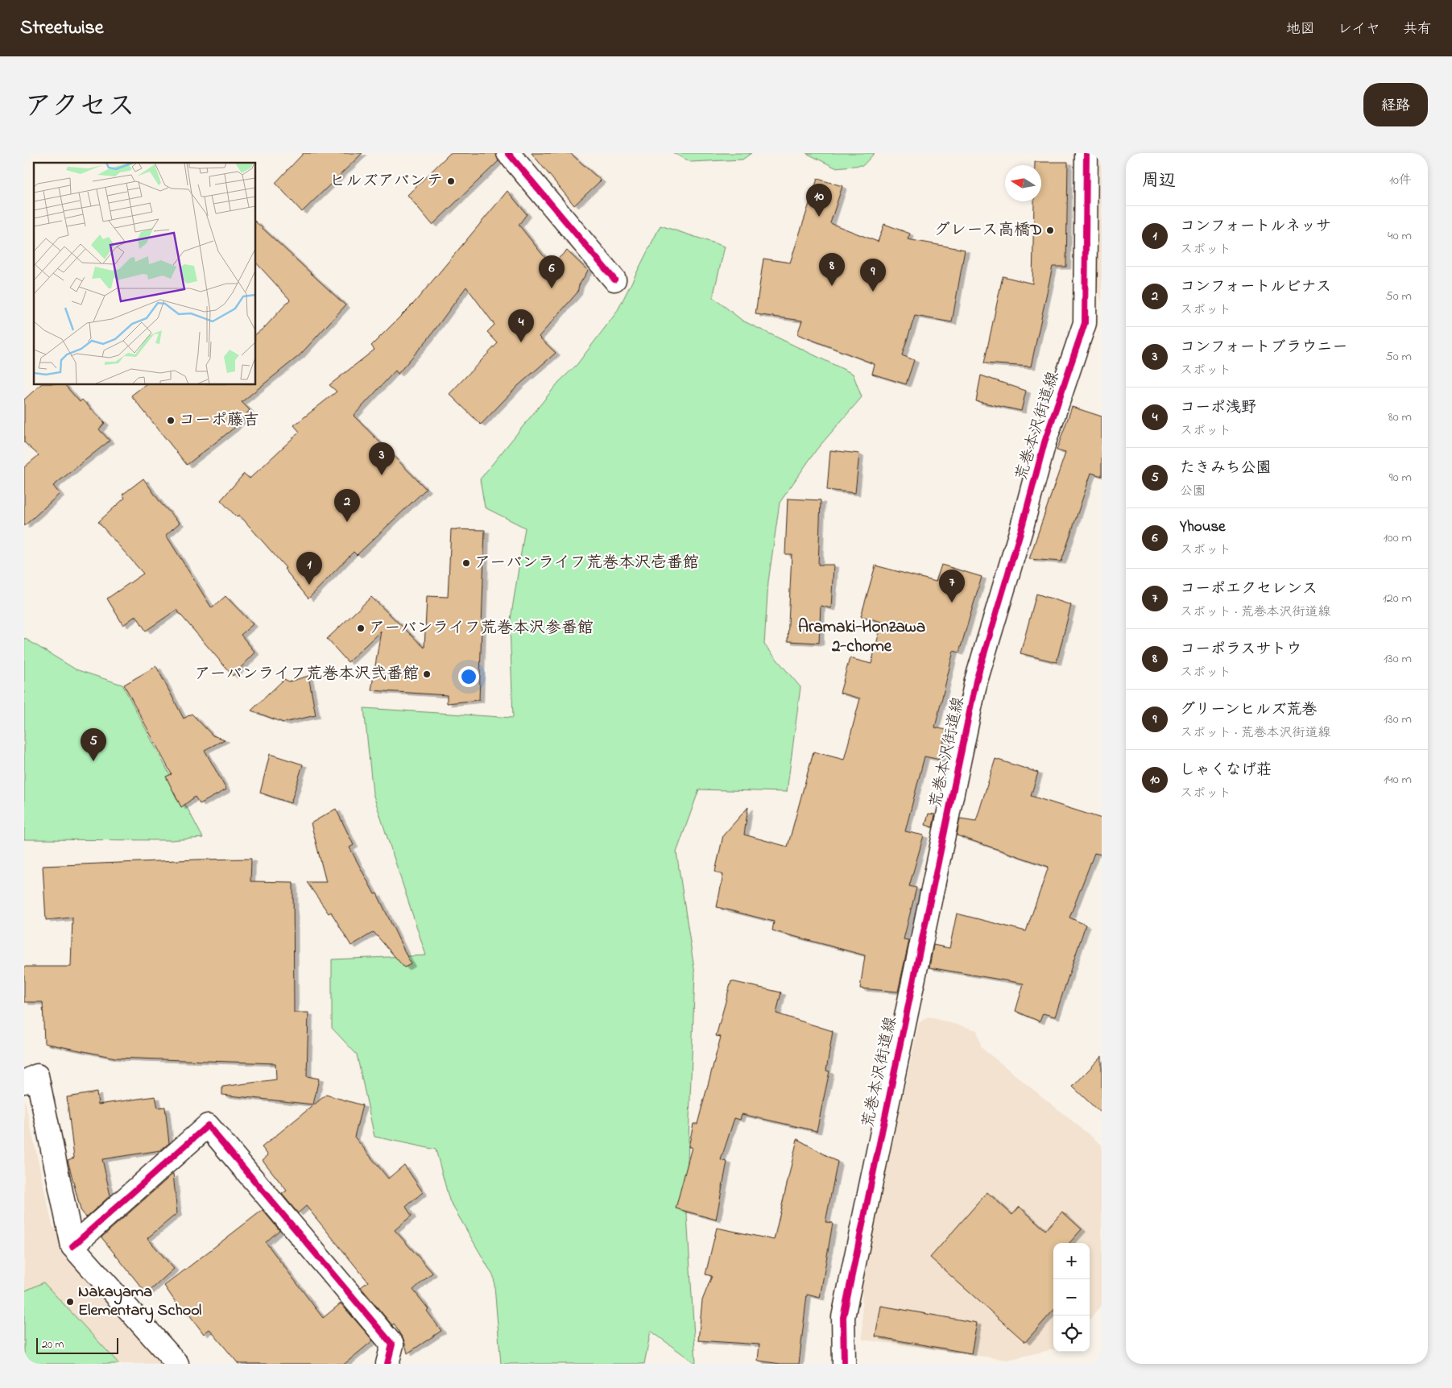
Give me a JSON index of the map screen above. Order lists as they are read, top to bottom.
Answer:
{
  "streets": {
    "street": ["荒巻本沢街道線"]
  },
  "districts": ["Aramaki-Honzawa 2-chome"],
  "places": [
    "ヒルズアバンテ",
    "グレース高橋D",
    "コーポ藤吉",
    "アーバンライフ荒巻本沢壱番館",
    "アーバンライフ荒巻本沢参番館",
    "アーバンライフ荒巻本沢弐番館",
    "Nakayama Elementary School"
  ],
  "scale_bar": "20 m",
  "north": "left",
  "page": {
    "header": "Streetwise",
    "nav": ["地図", "レイヤ", "共有"],
    "title": "アクセス",
    "buttons": "経路",
    "heading": ["周辺", "10件"],
    "pins": [
      "10",
      "8",
      "6",
      "9",
      "4",
      "3",
      "2",
      "1",
      "7",
      "5"
    ],
    "list": [
      {
        "mark": "1",
        "name": "コンフォートルネッサ",
        "note": "スポット",
        "value": "40 m"
      },
      {
        "mark": "2",
        "name": "コンフォートルビナス",
        "note": "スポット",
        "value": "50 m"
      },
      {
        "mark": "3",
        "name": "コンフォートブラウニー",
        "note": "スポット",
        "value": "50 m"
      },
      {
        "mark": "4",
        "name": "コーポ浅野",
        "note": "スポット",
        "value": "80 m"
      },
      {
        "mark": "5",
        "name": "たきみち公園",
        "note": "公園",
        "value": "90 m"
      },
      {
        "mark": "6",
        "name": "Yhouse",
        "note": "スポット",
        "value": "100 m"
      },
      {
        "mark": "7",
        "name": "コーポエクセレンス",
        "note": "スポット · 荒巻本沢街道線",
        "value": "120 m"
      },
      {
        "mark": "8",
        "name": "コーポラスサトウ",
        "note": "スポット",
        "value": "130 m"
      },
      {
        "mark": "9",
        "name": "グリーンヒルズ荒巻",
        "note": "スポット · 荒巻本沢街道線",
        "value": "130 m"
      },
      {
        "mark": "10",
        "name": "しゃくなげ荘",
        "note": "スポット",
        "value": "140 m"
      }
    ],
    "map_buttons": ["+", "−"],
    "scale": "20 m"
  }
}
